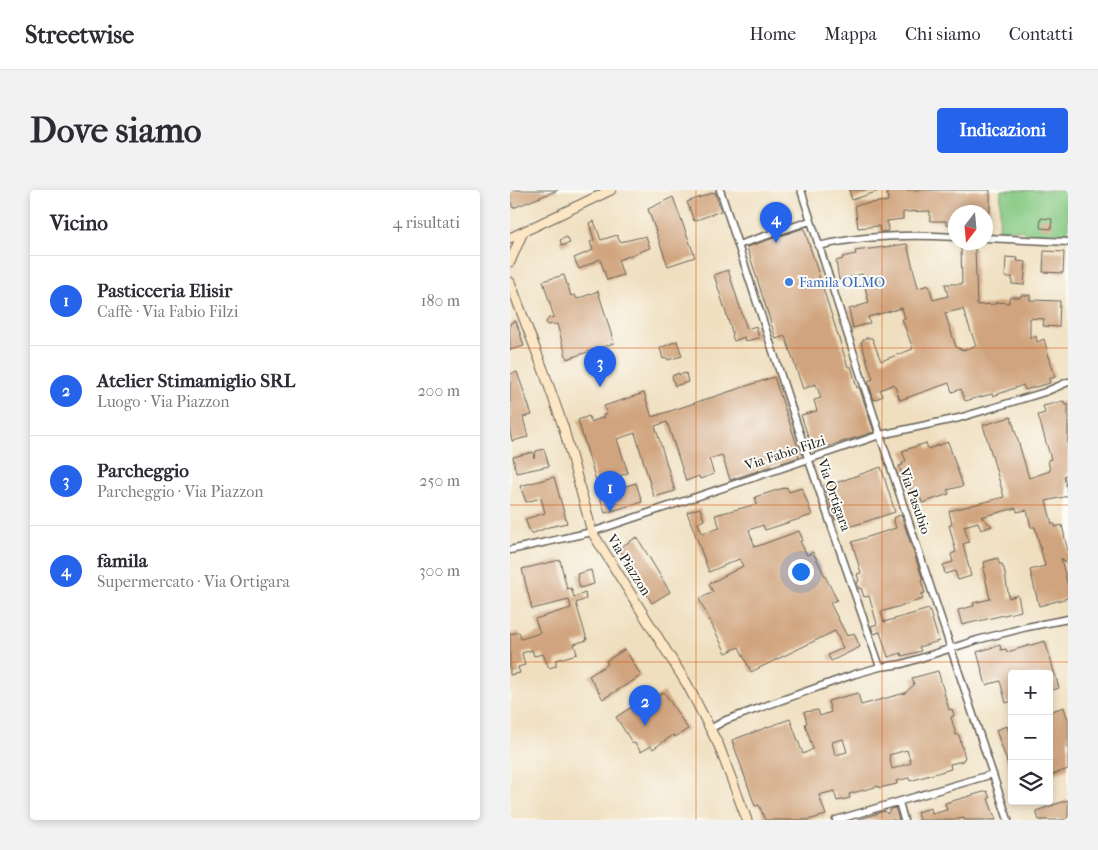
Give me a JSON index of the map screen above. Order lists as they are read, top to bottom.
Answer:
{
  "streets": {
    "street": [
      "Via Fabio Filzi",
      "Via Ortigara",
      "Via Pasubio",
      "Via Piazzon"
    ]
  },
  "crossings": [
    ["Via Fabio Filzi", "Via Ortigara"],
    ["Via Fabio Filzi", "Via Pasubio"],
    ["Via Fabio Filzi", "Via Piazzon"]
  ],
  "places": ["Famila OLMO"],
  "north": "bottom",
  "page": {
    "header": "Streetwise",
    "nav": [
      "Home",
      "Mappa",
      "Chi siamo",
      "Contatti"
    ],
    "buttons": "Indicazioni",
    "title": "Dove siamo",
    "heading": ["Vicino", "4 risultati"],
    "pins": [
      "4",
      "3",
      "1",
      "2"
    ],
    "list": [
      {
        "mark": "1",
        "name": "Pasticceria Elisir",
        "note": "Caffè · Via Fabio Filzi",
        "value": "180 m"
      },
      {
        "mark": "2",
        "name": "Atelier Stimamiglio SRL",
        "note": "Luogo · Via Piazzon",
        "value": "200 m"
      },
      {
        "mark": "3",
        "name": "Parcheggio",
        "note": "Parcheggio · Via Piazzon",
        "value": "250 m"
      },
      {
        "mark": "4",
        "name": "famila",
        "note": "Supermercato · Via Ortigara",
        "value": "300 m"
      }
    ],
    "map_buttons": ["+", "−"]
  }
}
